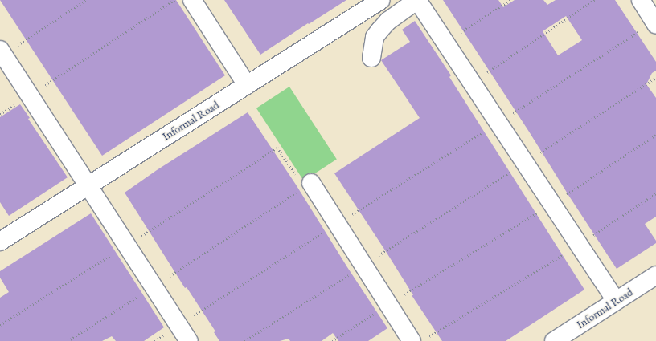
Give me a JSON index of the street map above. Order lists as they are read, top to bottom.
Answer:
{
  "streets": {
    "street": ["Informal Road"]
  }
}
